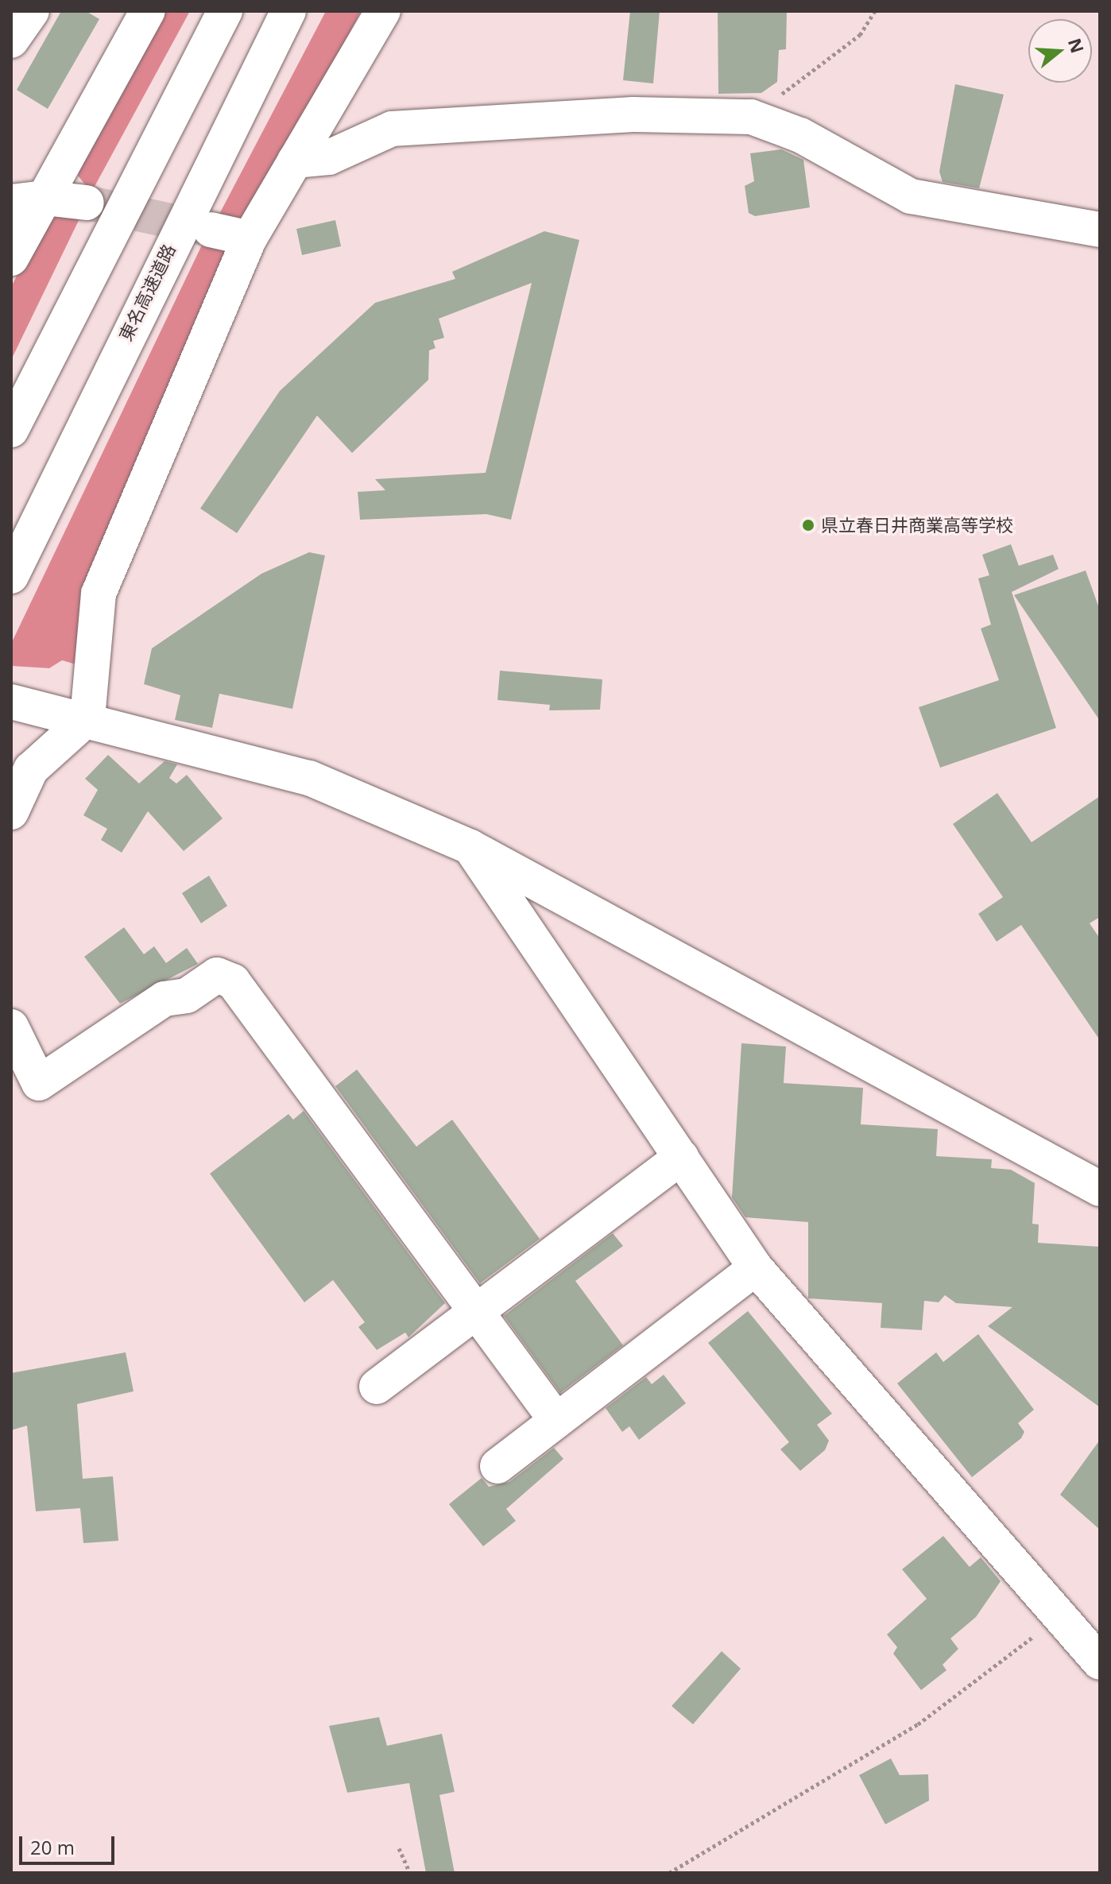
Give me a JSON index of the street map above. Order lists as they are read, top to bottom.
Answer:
{
  "streets": {
    "main road": ["東名高速道路"]
  },
  "places": ["県立春日井商業高等学校"],
  "scale_bar": "20 m",
  "north": "right"
}
